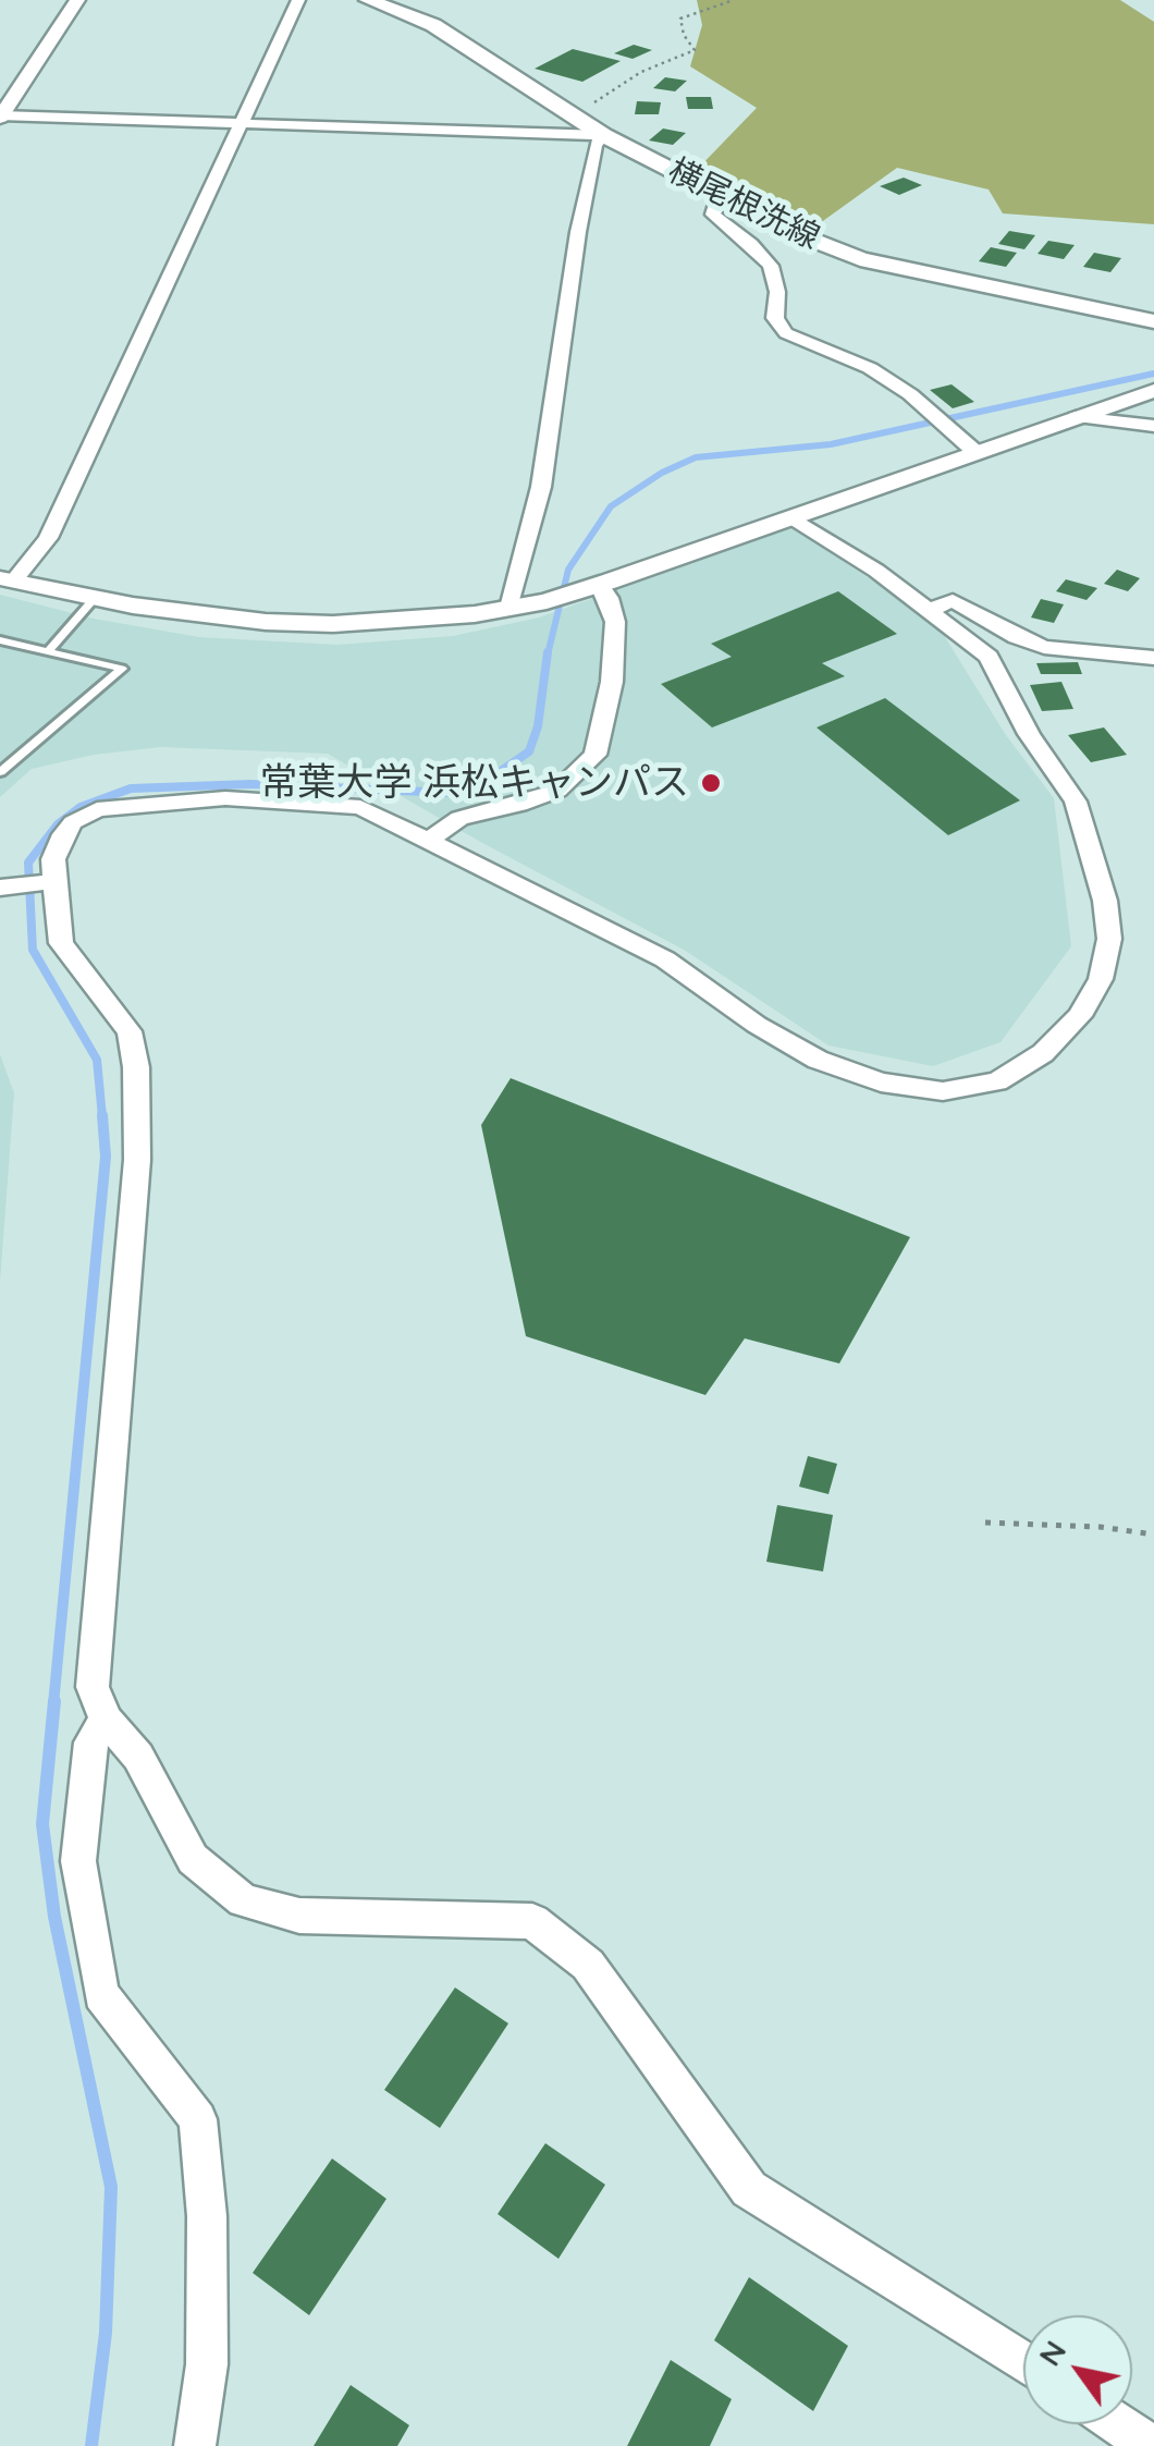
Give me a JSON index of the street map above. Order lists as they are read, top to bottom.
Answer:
{
  "streets": {
    "main road": ["横尾根洗線"]
  },
  "places": ["常葉大学 浜松キャンパス"],
  "north": "top left"
}
